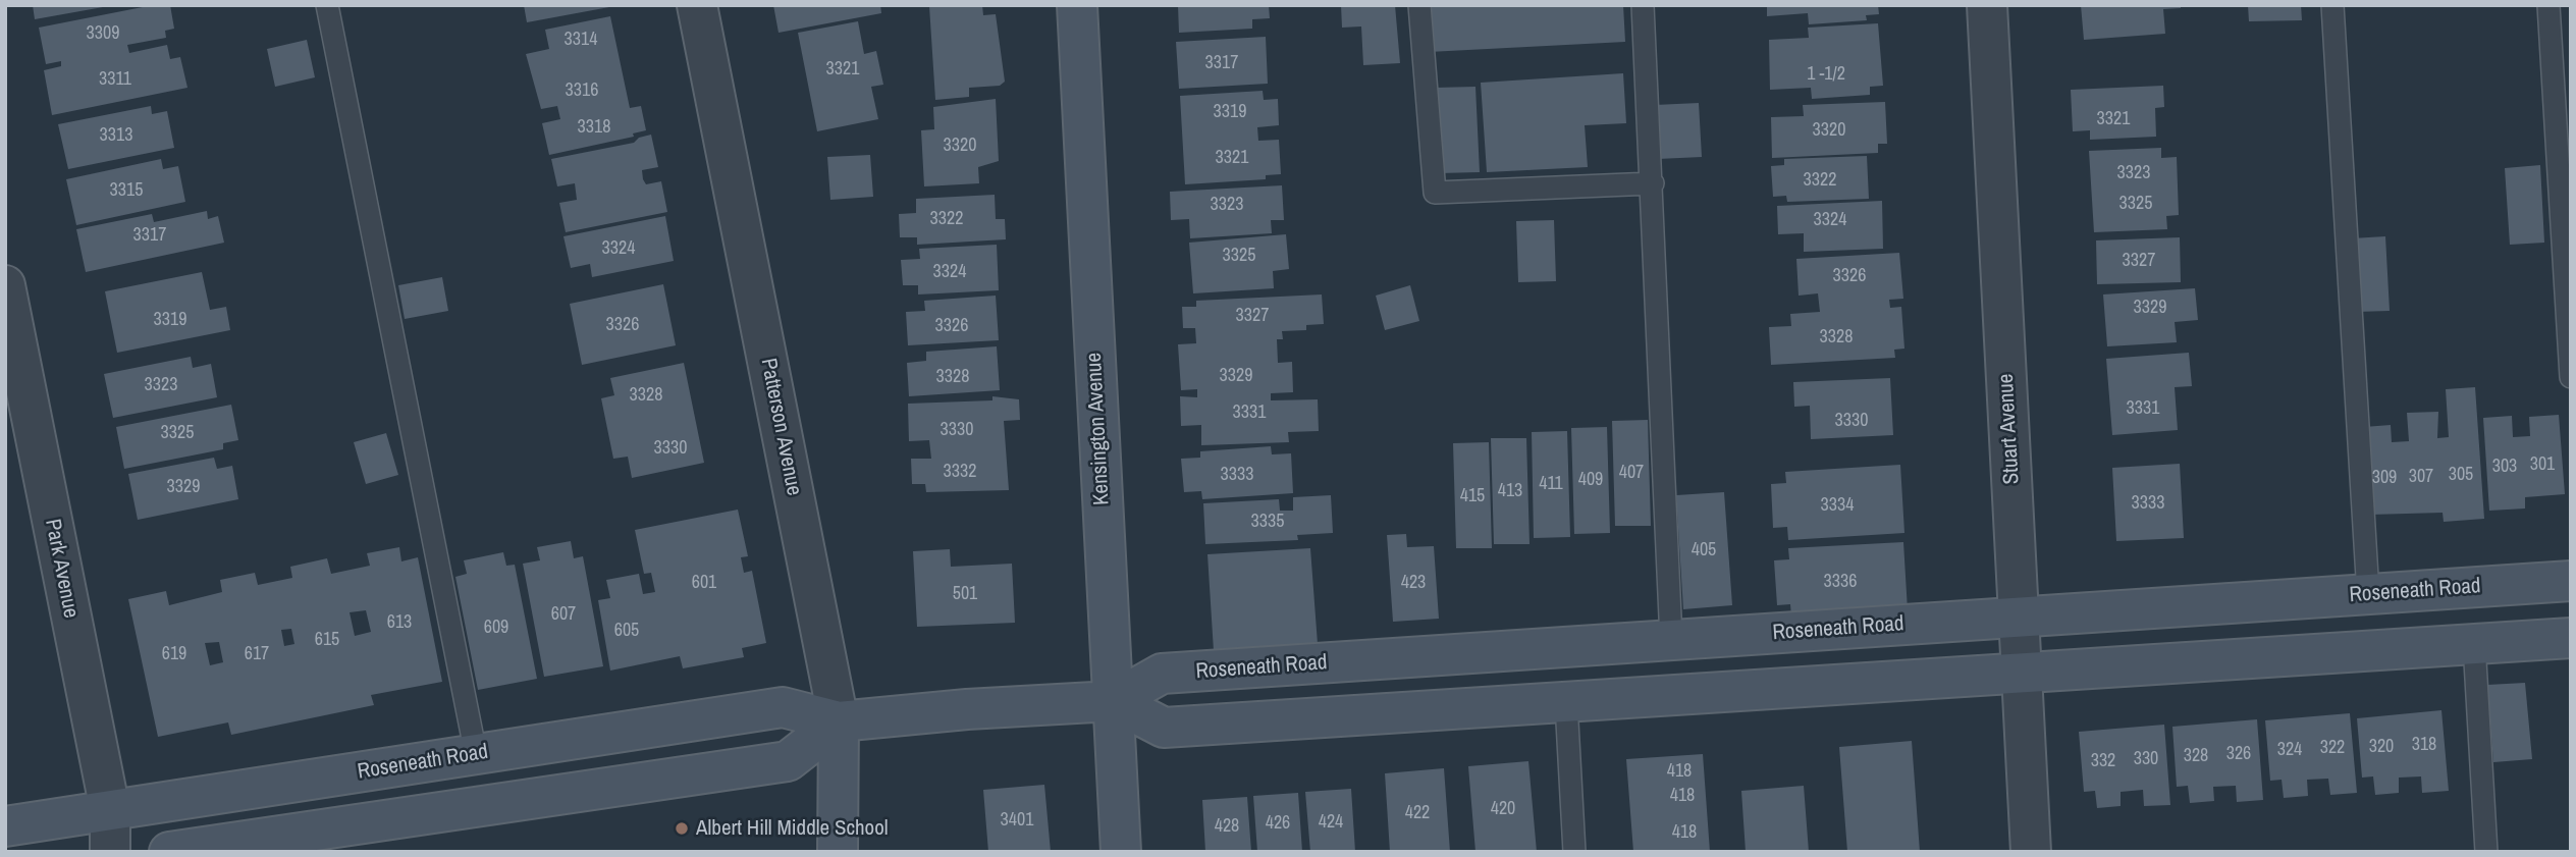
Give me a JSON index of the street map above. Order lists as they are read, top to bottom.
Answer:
{
  "streets": {
    "street": [
      "Patterson Avenue",
      "Kensington Avenue",
      "Stuart Avenue",
      "Park Avenue",
      "Roseneath Road"
    ]
  },
  "crossings": [
    ["Patterson Avenue", "Roseneath Road"],
    ["Kensington Avenue", "Roseneath Road"],
    ["Stuart Avenue", "Roseneath Road"],
    ["Park Avenue", "Roseneath Road"]
  ],
  "places": ["Albert Hill Middle School"],
  "house_numbers": [
    "3309",
    "3314",
    "3317",
    "3321",
    "1 -1/2",
    "3311",
    "3316",
    "3319",
    "3321",
    "3318",
    "3320",
    "3313",
    "3320",
    "3321",
    "3323",
    "3322",
    "3315",
    "3325",
    "3323",
    "3322",
    "3324",
    "3317",
    "3324",
    "3325",
    "3327",
    "3324",
    "3326",
    "3329",
    "3327",
    "3319",
    "3326",
    "3326",
    "3328",
    "3329",
    "3328",
    "3323",
    "3328",
    "3331",
    "3331",
    "3330",
    "3330",
    "3325",
    "3330",
    "301",
    "303",
    "3332",
    "407",
    "3333",
    "305",
    "307",
    "309",
    "409",
    "411",
    "3329",
    "413",
    "415",
    "3333",
    "3334",
    "3335",
    "405",
    "3336",
    "601",
    "423",
    "501",
    "607",
    "613",
    "609",
    "605",
    "615",
    "619",
    "617",
    "318",
    "320",
    "322",
    "324",
    "326",
    "328",
    "330",
    "332",
    "418",
    "418",
    "420",
    "422",
    "3401",
    "424",
    "426",
    "428",
    "418"
  ]
}
